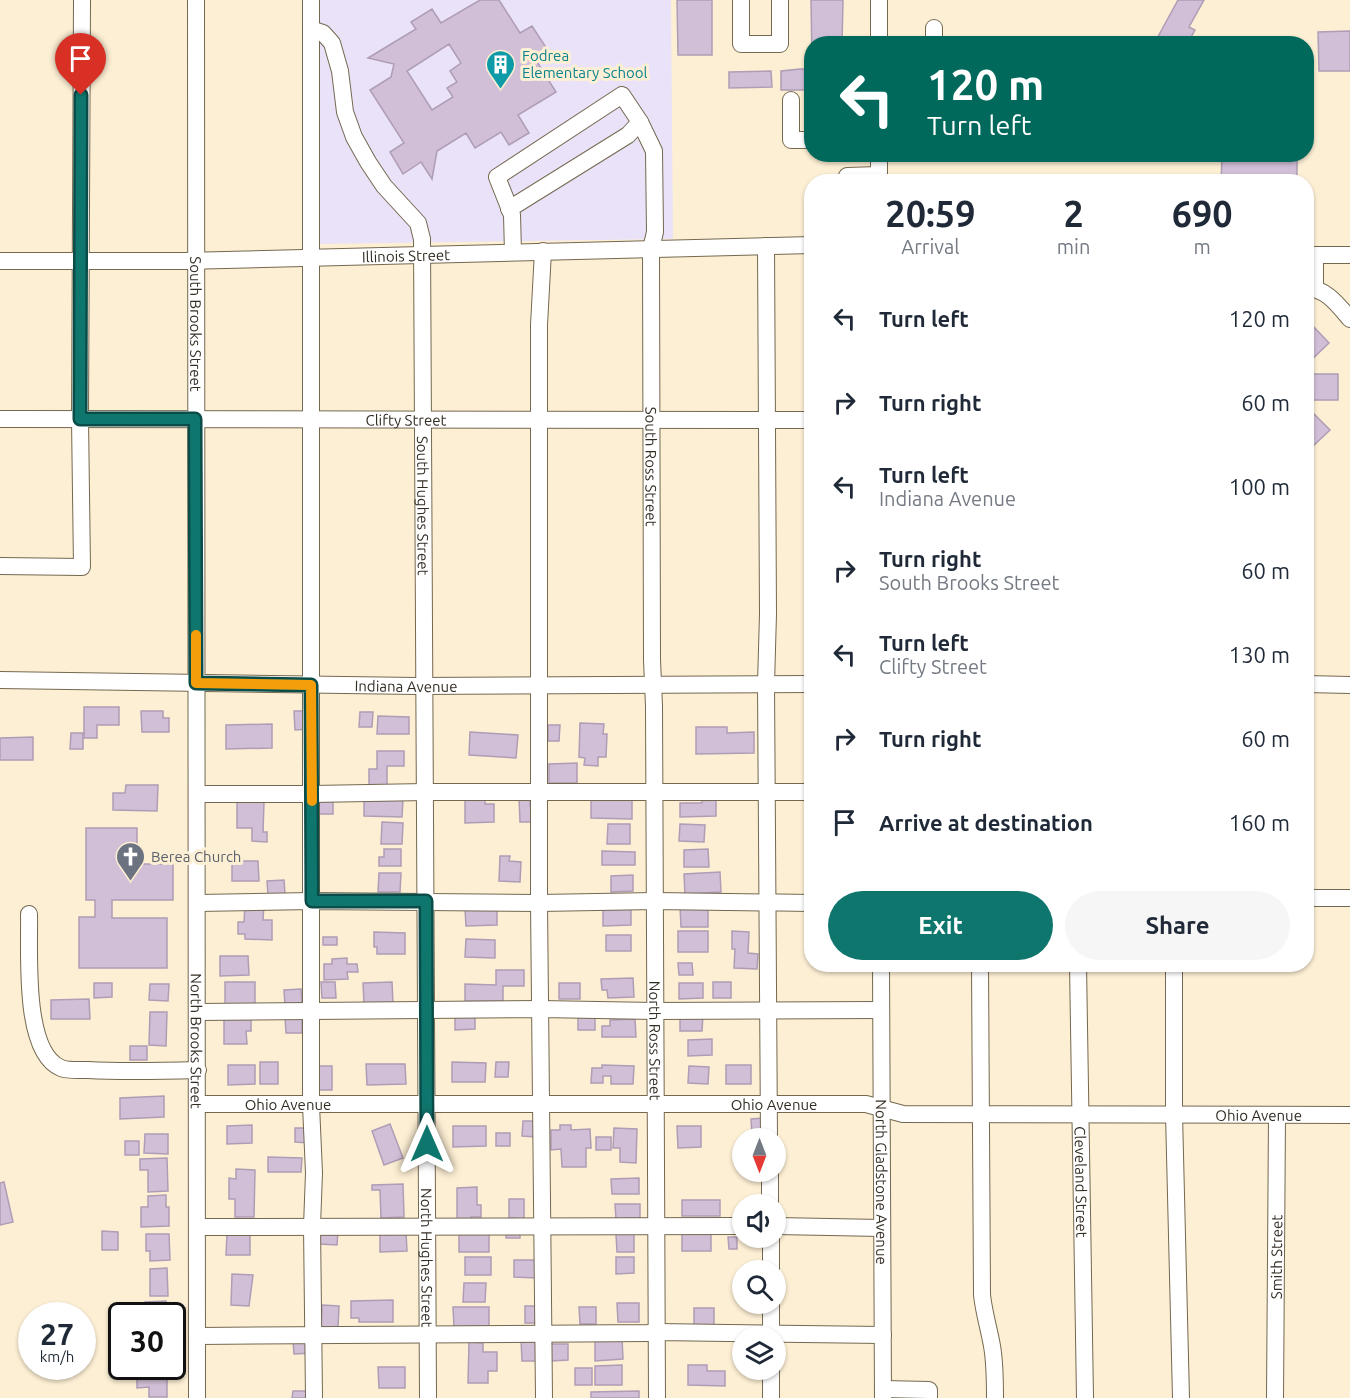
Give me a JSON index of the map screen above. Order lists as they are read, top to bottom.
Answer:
{
  "streets": {
    "street": [
      "Illinois Street",
      "South Brooks Street",
      "Clifty Street",
      "South Ross Street",
      "South Hughes Street",
      "Indiana Avenue",
      "North Brooks Street",
      "North Ross Street",
      "Ohio Avenue",
      "North Gladstone Avenue",
      "Cleveland Street",
      "Smith Street",
      "North Hughes Street"
    ]
  },
  "crossings": [
    ["Illinois Street", "South Brooks Street"],
    ["Illinois Street", "South Ross Street"],
    ["Illinois Street", "South Hughes Street"],
    ["South Brooks Street", "Clifty Street"],
    ["South Brooks Street", "Indiana Avenue"],
    ["South Brooks Street", "North Brooks Street"],
    ["Clifty Street", "South Ross Street"],
    ["Clifty Street", "South Hughes Street"],
    ["South Ross Street", "Indiana Avenue"],
    ["South Ross Street", "North Ross Street"],
    ["South Hughes Street", "Indiana Avenue"],
    ["South Hughes Street", "North Hughes Street"],
    ["Indiana Avenue", "North Brooks Street"],
    ["Indiana Avenue", "North Ross Street"],
    ["Indiana Avenue", "North Hughes Street"],
    ["North Brooks Street", "Ohio Avenue"],
    ["North Ross Street", "Ohio Avenue"],
    ["Ohio Avenue", "North Gladstone Avenue"],
    ["Ohio Avenue", "Cleveland Street"],
    ["Ohio Avenue", "Smith Street"],
    ["Ohio Avenue", "North Hughes Street"]
  ],
  "places": {
    "building": ["Fodrea Elementary School"],
    "church": ["Berea Church"]
  },
  "north": "bottom",
  "page": {
    "turn": ["120 m", "Turn left"],
    "eta": [
      "20:59",
      "Arrival",
      "2",
      "min",
      "690",
      "m"
    ],
    "list": [
      {
        "name": "Turn left",
        "value": "120 m"
      },
      {
        "name": "Turn right",
        "value": "60 m"
      },
      {
        "name": "Turn left",
        "note": "Indiana Avenue",
        "value": "100 m"
      },
      {
        "name": "Turn right",
        "note": "South Brooks Street",
        "value": "60 m"
      },
      {
        "name": "Turn left",
        "note": "Clifty Street",
        "value": "130 m"
      },
      {
        "name": "Turn right",
        "value": "60 m"
      },
      {
        "name": "Arrive at destination",
        "value": "160 m"
      }
    ],
    "buttons": ["Exit", "Share"],
    "speed": "27 km/h",
    "limit": "30"
  }
}
